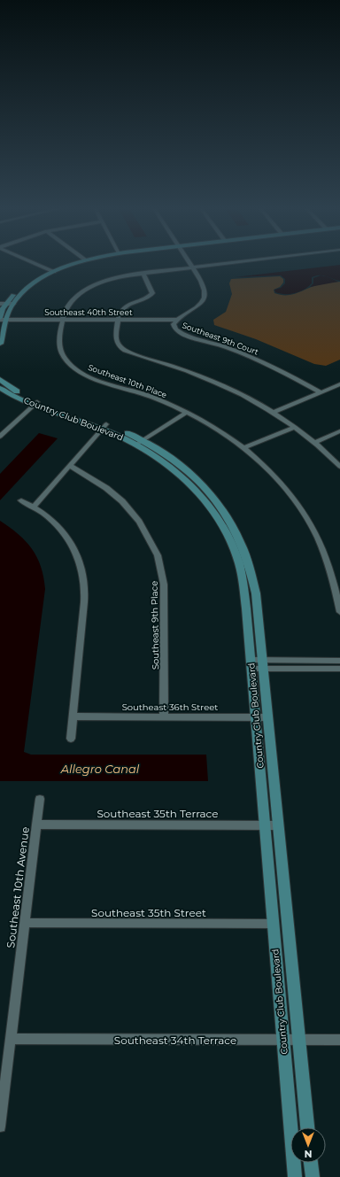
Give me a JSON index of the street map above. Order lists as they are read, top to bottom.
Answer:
{
  "streets": {
    "main road": ["Country Club Boulevard"],
    "street": [
      "Southeast 40th Street",
      "Southeast 9th Court",
      "Southeast 10th Place",
      "Southeast 9th Place",
      "Southeast 36th Street",
      "Southeast 35th Terrace",
      "Southeast 10th Avenue",
      "Southeast 35th Street",
      "Southeast 34th Terrace"
    ]
  },
  "crossings": [
    ["Southeast 40th Street", "Southeast 9th Court"],
    ["Southeast 40th Street", "Southeast 10th Place"],
    ["Southeast 9th Court", "Southeast 10th Place"],
    ["Country Club Boulevard", "Southeast 36th Street"],
    ["Country Club Boulevard", "Southeast 35th Terrace"],
    ["Country Club Boulevard", "Southeast 35th Street"],
    ["Country Club Boulevard", "Southeast 34th Terrace"],
    ["Southeast 9th Place", "Southeast 36th Street"],
    ["Southeast 35th Terrace", "Southeast 10th Avenue"],
    ["Southeast 10th Avenue", "Southeast 35th Street"],
    ["Southeast 10th Avenue", "Southeast 34th Terrace"]
  ],
  "water": ["Allegro Canal"],
  "north": "bottom"
}
